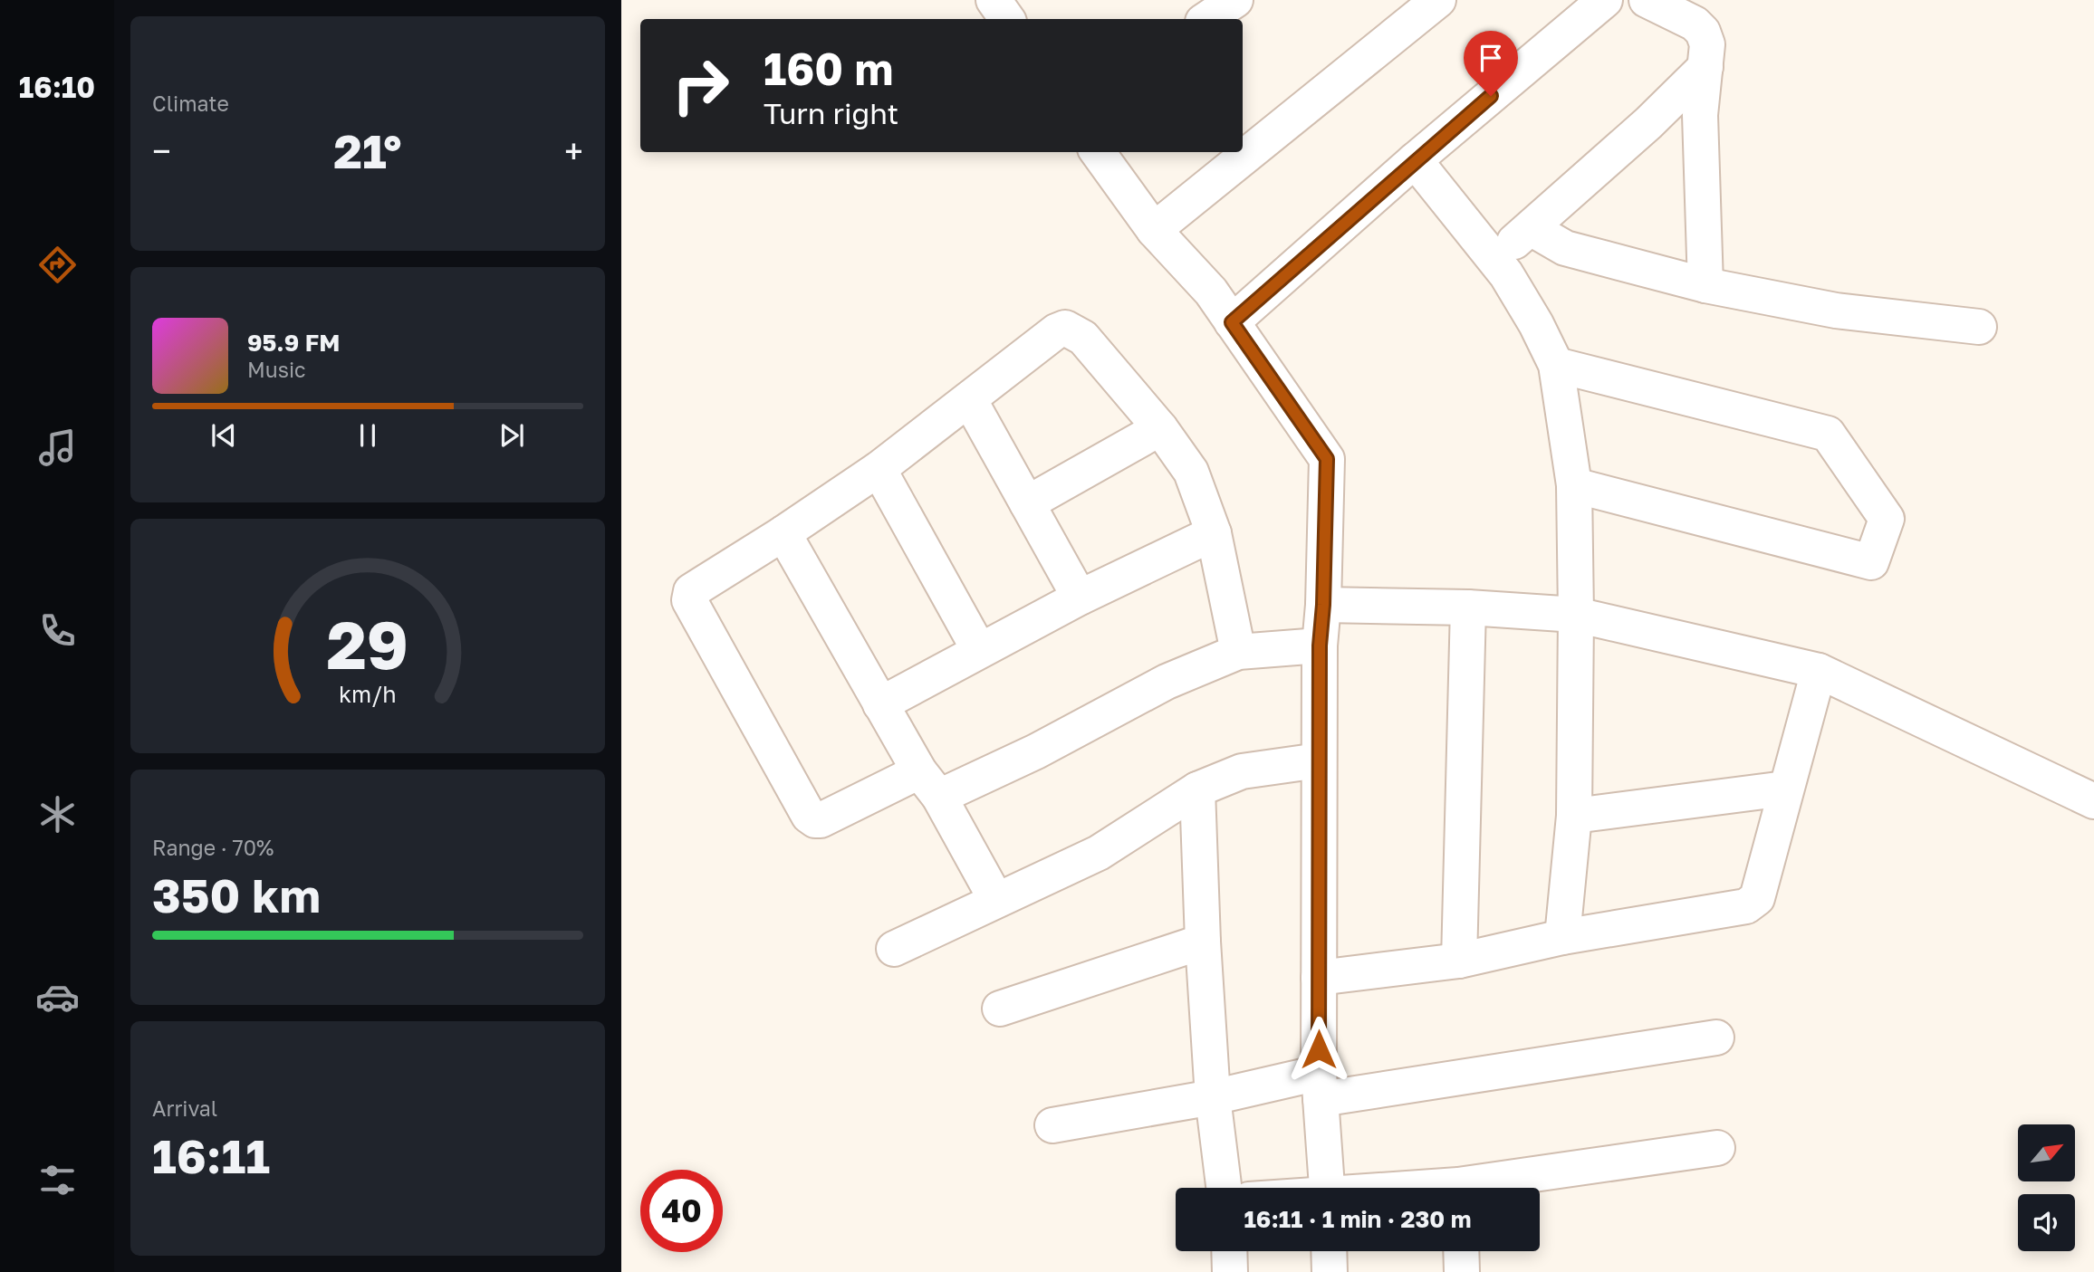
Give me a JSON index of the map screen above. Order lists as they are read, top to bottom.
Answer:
{
  "north": "top right",
  "page": {
    "tabs": "16:10",
    "tile": [
      "Climate",
      ["Range · 70%", "350 km"],
      ["Arrival", "16:11"]
    ],
    "turn": ["160 m", "Turn right"],
    "heat": ["−", "21°", "+"],
    "song": ["95.9 FM", "Music"],
    "limit": "40",
    "trip": "16:11 · 1 min · 230 m",
    "gauge": ["29", "km/h"]
  }
}
